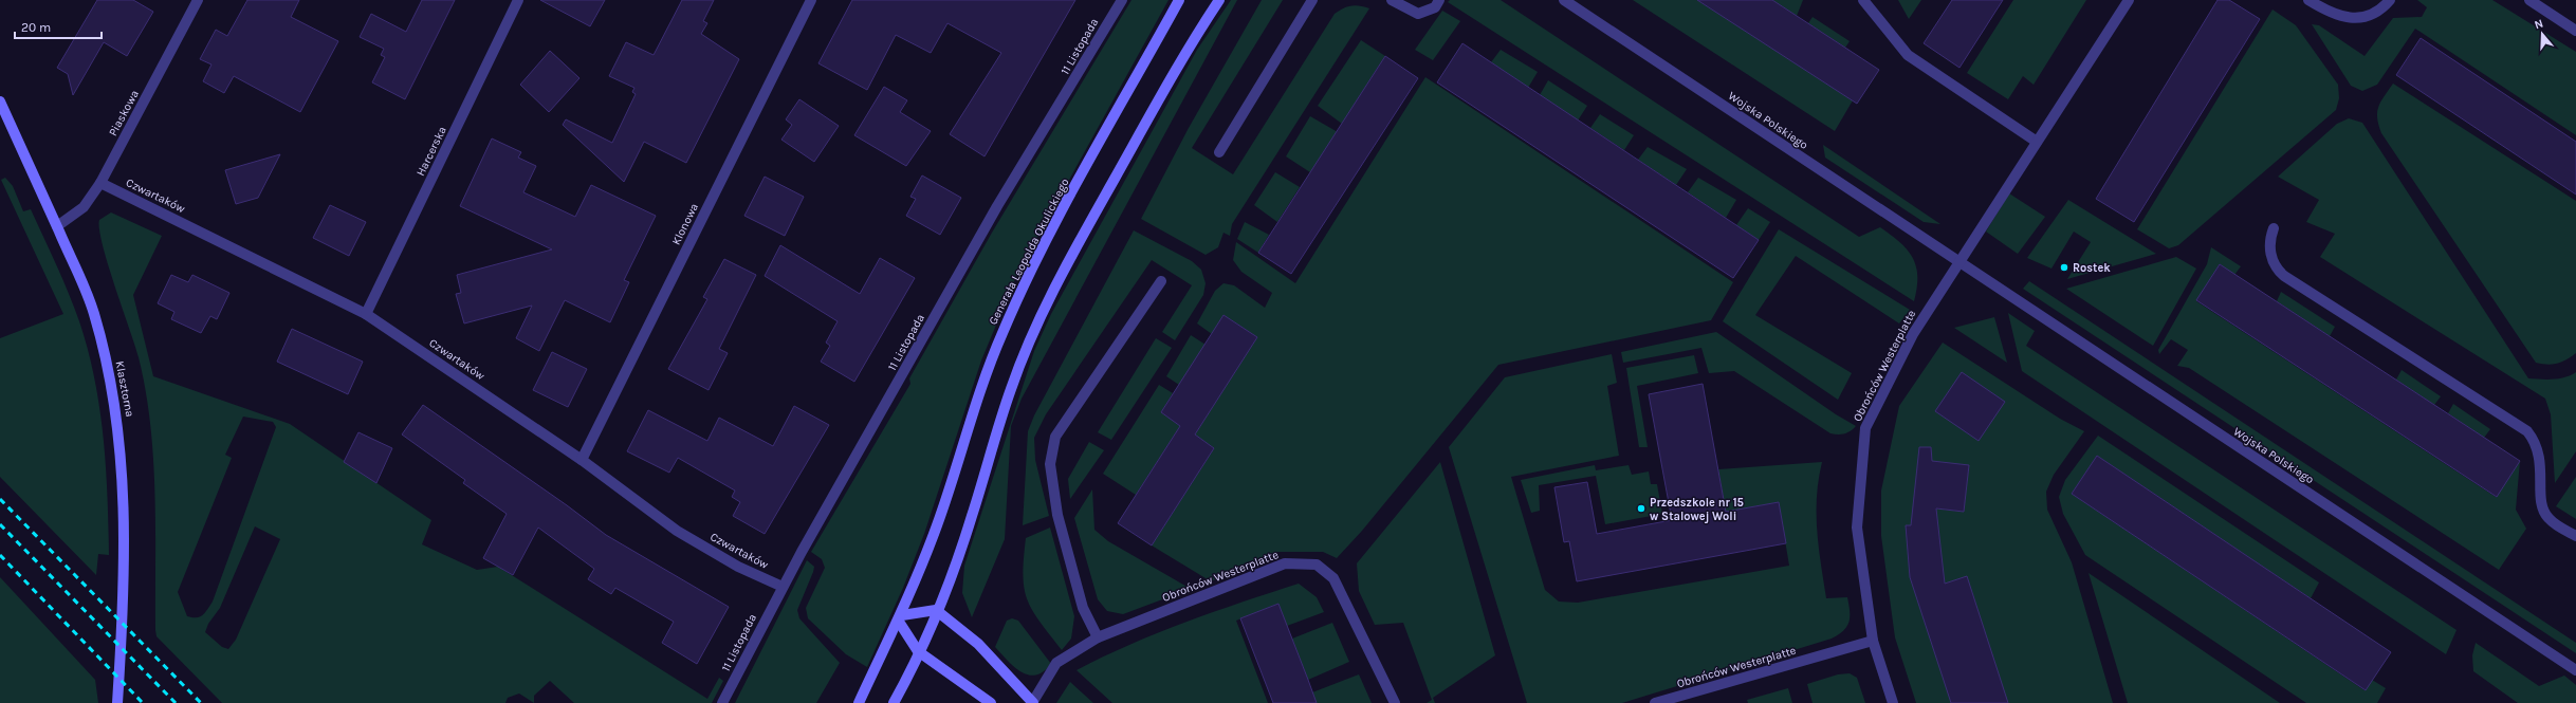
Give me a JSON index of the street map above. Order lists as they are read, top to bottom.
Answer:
{
  "streets": {
    "street": [
      "11 Listopada",
      "Piaskowa",
      "Wojska Polskiego",
      "Harcerska",
      "Czwartaków",
      "Klonowa",
      "Generała Leopolda Okulickiego",
      "Obrońców Westerplatte",
      "Klasztorna"
    ]
  },
  "crossings": [
    ["11 Listopada", "Czwartaków"],
    ["Piaskowa", "Czwartaków"],
    ["Piaskowa", "Klasztorna"],
    ["Wojska Polskiego", "Obrońców Westerplatte"],
    ["Harcerska", "Czwartaków"],
    ["Czwartaków", "Klonowa"]
  ],
  "places": ["Rostek", "Przedszkole nr 15 w Stalowej Woli"],
  "scale_bar": "20 m",
  "north": "top"
}
